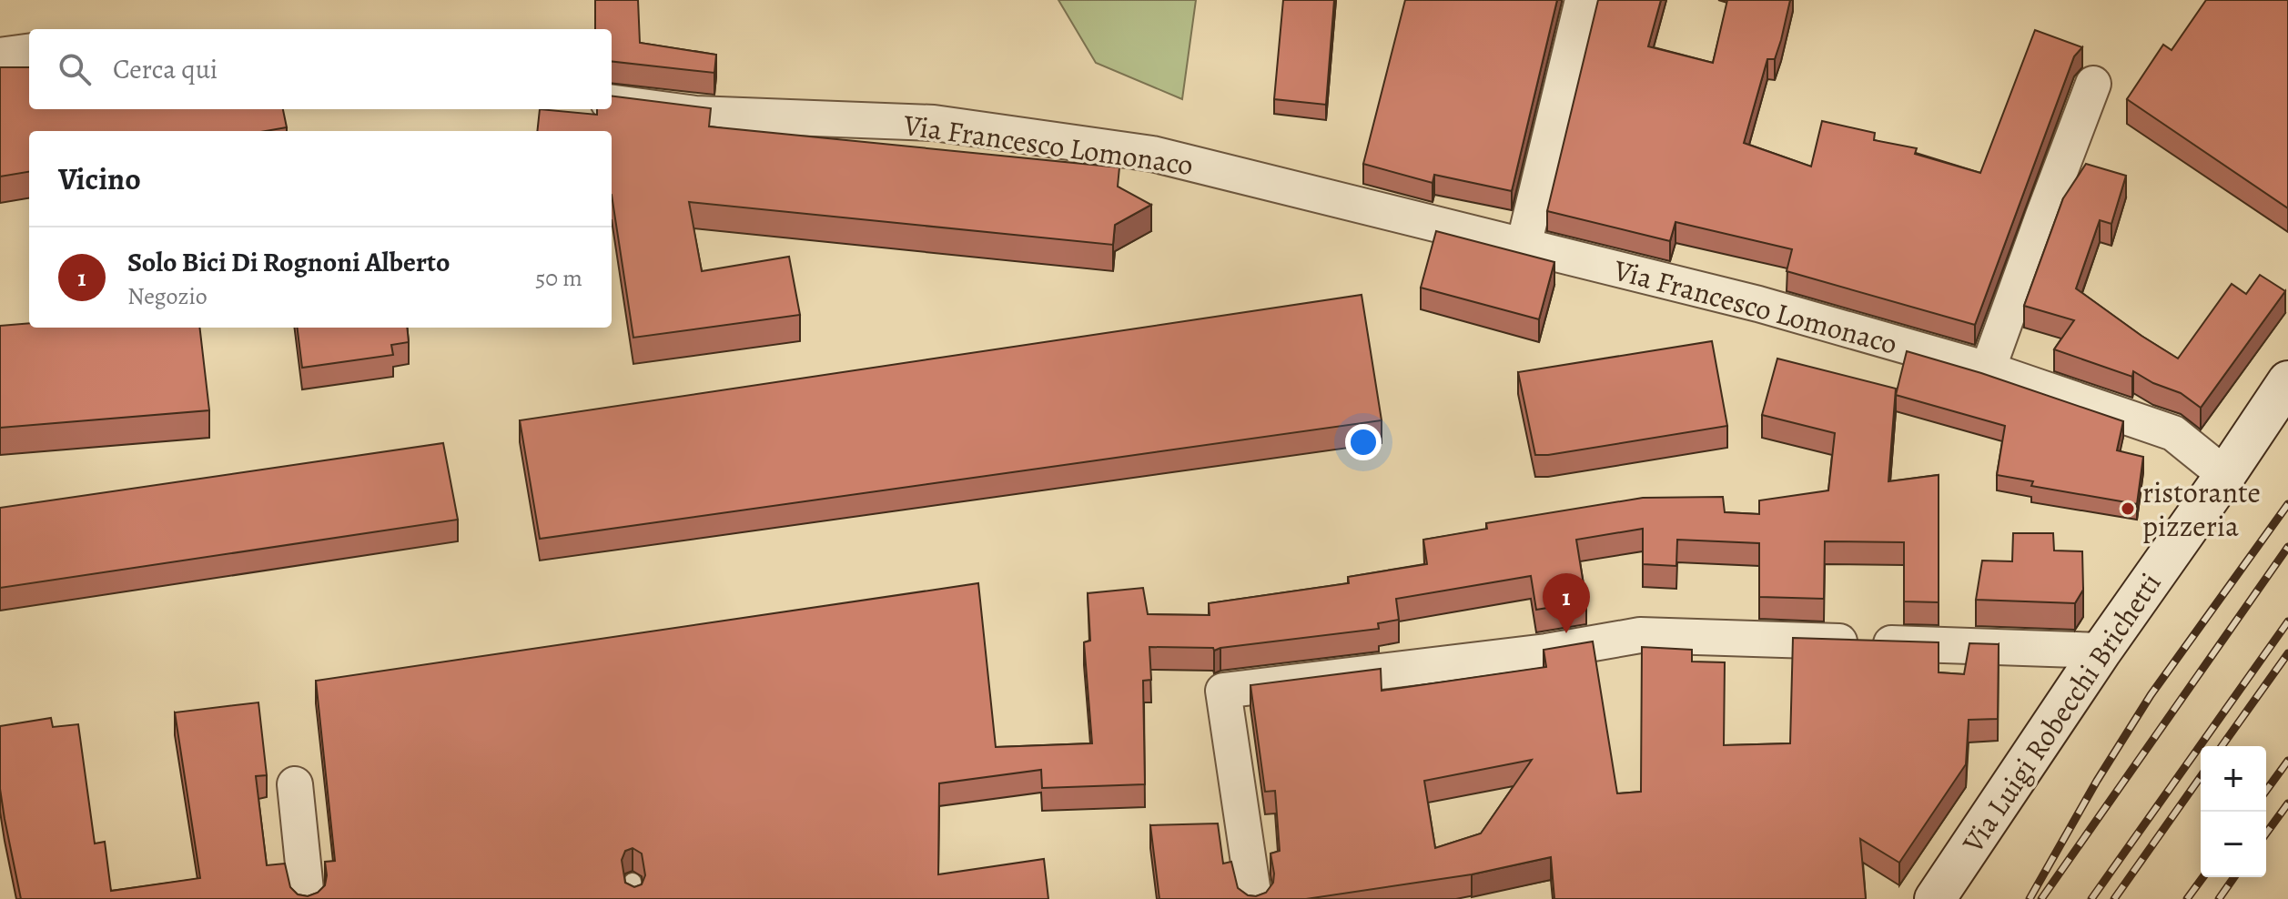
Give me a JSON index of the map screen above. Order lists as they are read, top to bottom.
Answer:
{
  "streets": {
    "street": ["Via Francesco Lomonaco", "Via Luigi Robecchi Brichetti"]
  },
  "crossings": [
    ["Via Francesco Lomonaco", "Via Luigi Robecchi Brichetti"]
  ],
  "places": ["ristorante pizzeria"],
  "page": {
    "search": "Cerca qui",
    "heading": "Vicino",
    "list": [
      {
        "mark": "1",
        "name": "Solo Bici Di Rognoni Alberto",
        "note": "Negozio",
        "value": "50 m"
      }
    ],
    "pins": "1",
    "map_buttons": ["+", "−"]
  }
}
